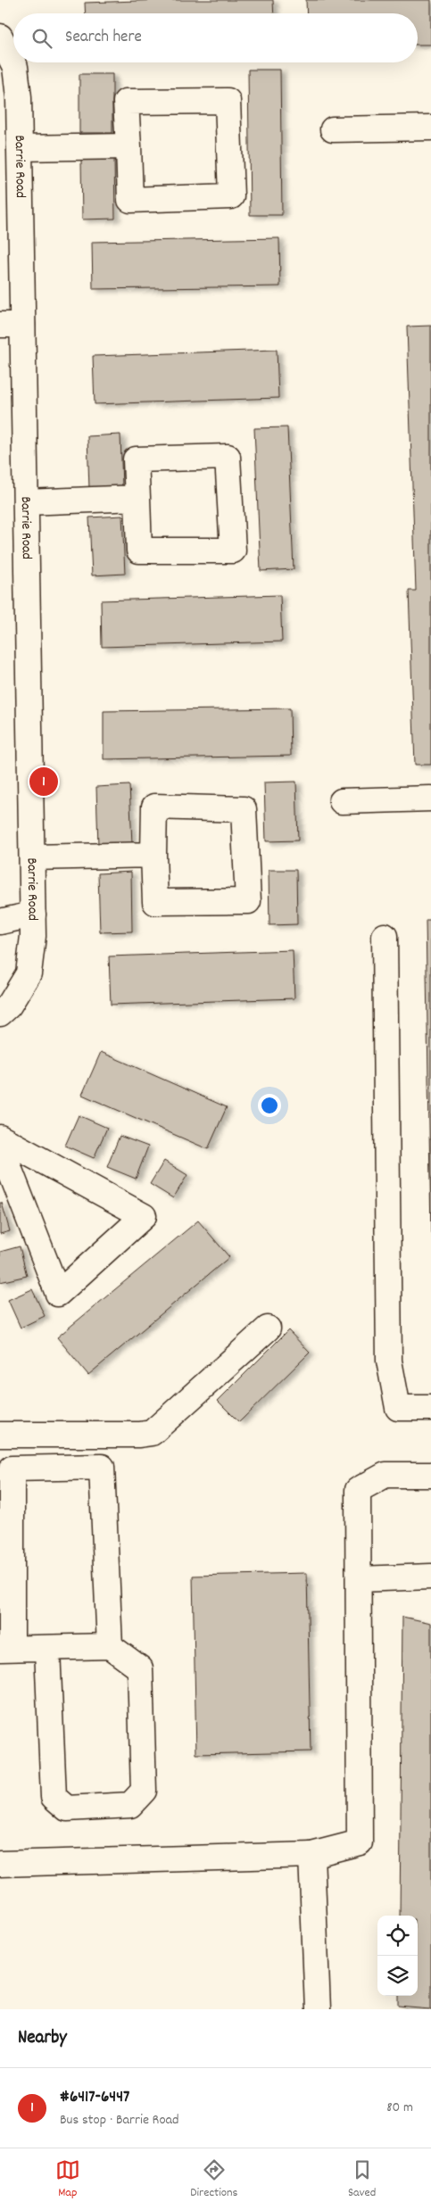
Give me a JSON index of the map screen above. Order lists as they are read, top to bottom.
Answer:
{
  "streets": {
    "street": ["Barrie Road"]
  },
  "page": {
    "search": "Search here",
    "pins": "1",
    "heading": "Nearby",
    "list": [
      {
        "mark": "1",
        "name": "#6417-6447",
        "note": "Bus stop · Barrie Road",
        "value": "80 m"
      }
    ],
    "nav": ["Map", "Directions", "Saved"]
  }
}
